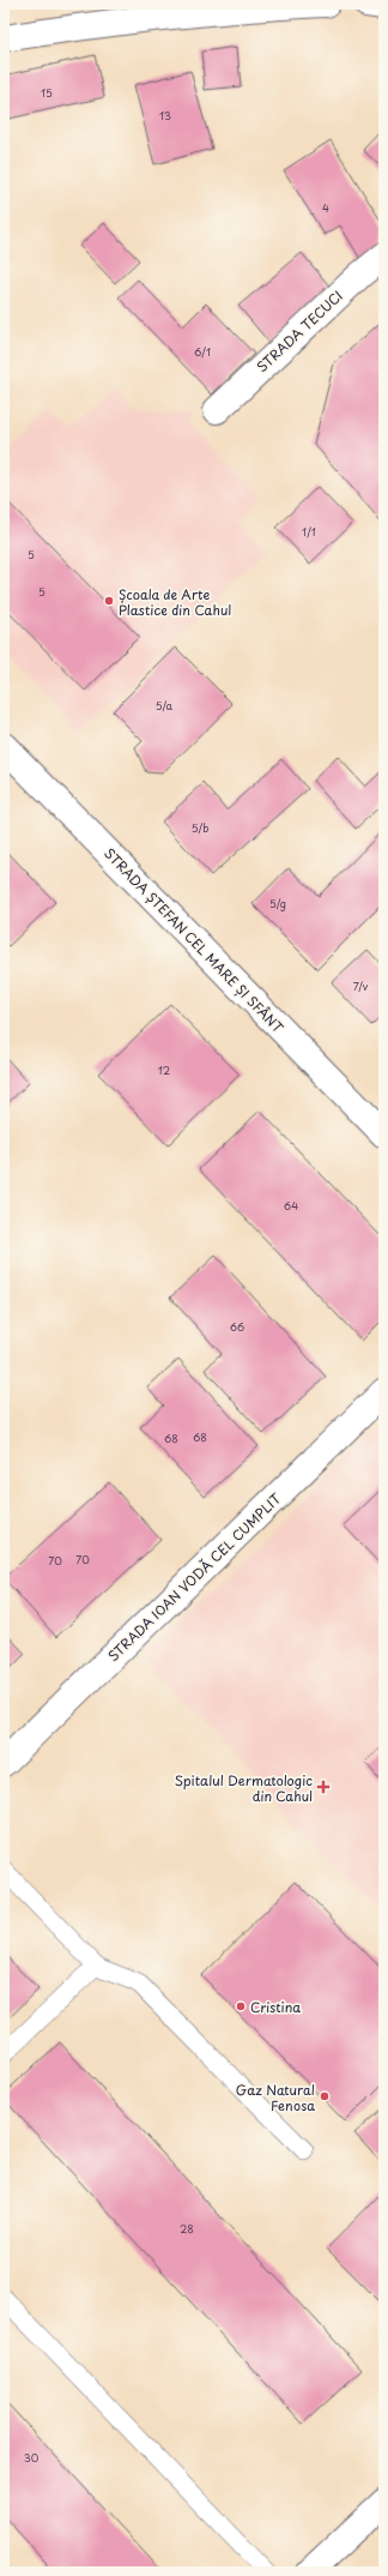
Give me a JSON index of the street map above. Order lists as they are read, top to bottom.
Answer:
{
  "streets": {
    "street": ["STRADA TECUCI", "STRADA ȘTEFAN CEL MARE ȘI SFÂNT", "STRADA IOAN VODĂ CEL CUMPLIT"]
  },
  "places": {
    "other": ["Școala de Arte Plastice din Cahul", "Cristina", "Gaz Natural Fenosa"],
    "health": ["Spitalul Dermatologic din Cahul"]
  },
  "house_numbers": [
    "15",
    "13",
    "4",
    "6/1",
    "1/1",
    "5",
    "5",
    "5/a",
    "5/b",
    "5/g",
    "7/v",
    "12",
    "64",
    "66",
    "68",
    "68",
    "70",
    "70",
    "28",
    "30"
  ]
}
